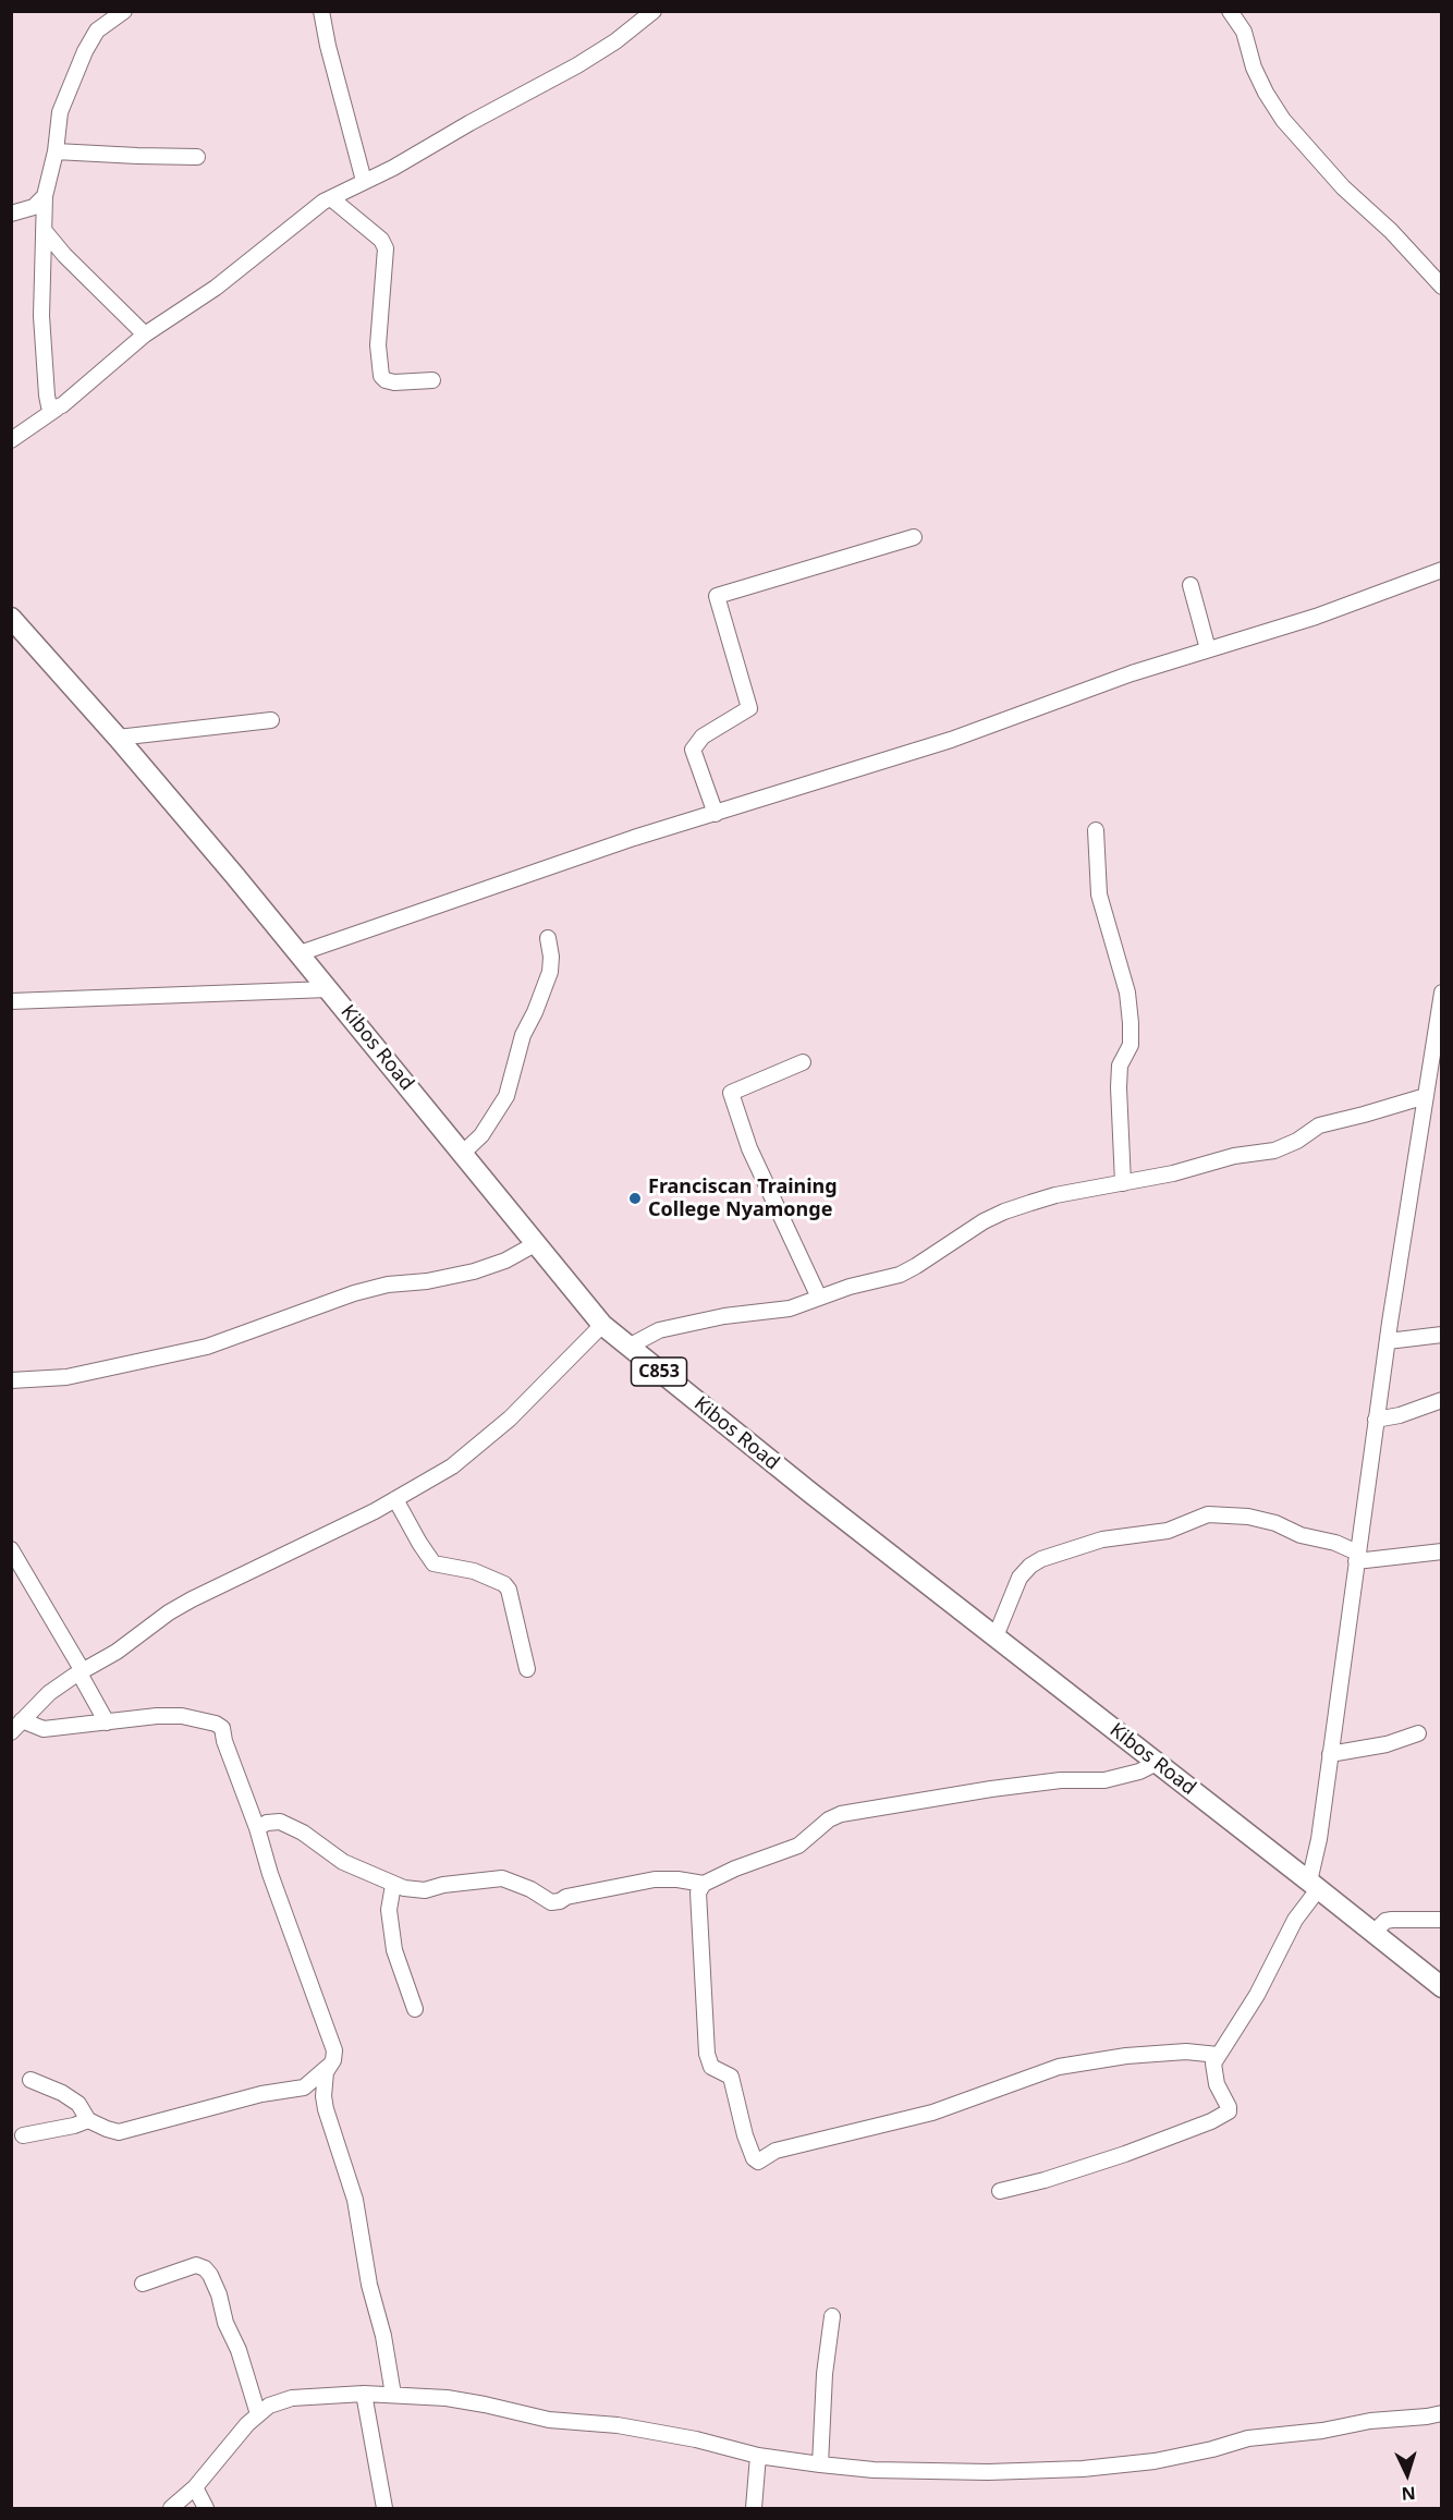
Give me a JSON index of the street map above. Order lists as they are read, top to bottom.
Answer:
{
  "streets": {
    "main road": ["Kibos Road", "C853"]
  },
  "places": ["Franciscan Training College Nyamonge"],
  "north": "bottom"
}
